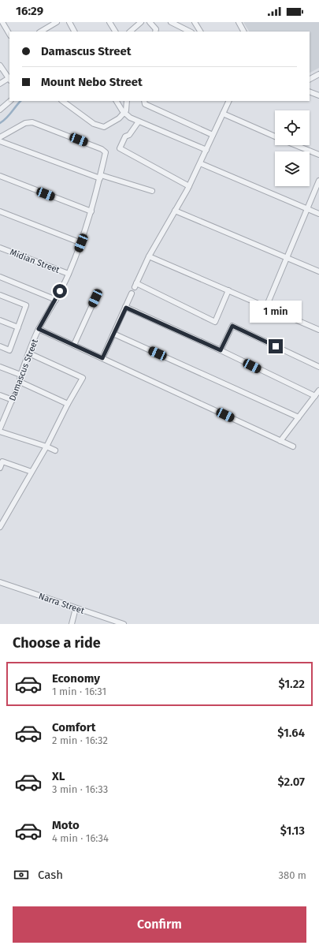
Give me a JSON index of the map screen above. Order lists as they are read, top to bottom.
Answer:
{
  "streets": {
    "street": ["Midian Street", "Damascus Street", "Narra Street"]
  },
  "crossings": [
    ["Midian Street", "Damascus Street"]
  ],
  "page": {
    "status": "16:29",
    "banner": ["Damascus Street", "Mount Nebo Street"],
    "bubble": "1 min",
    "heading": "Choose a ride",
    "list": [
      {
        "name": "Economy",
        "note": "1 min · 16:31",
        "value": "$1.22"
      },
      {
        "name": "Comfort",
        "note": "2 min · 16:32",
        "value": "$1.64"
      },
      {
        "name": "XL",
        "note": "3 min · 16:33",
        "value": "$2.07"
      },
      {
        "name": "Moto",
        "note": "4 min · 16:34",
        "value": "$1.13"
      }
    ],
    "pay": ["Cash", "380 m"],
    "buttons": "Confirm"
  }
}
